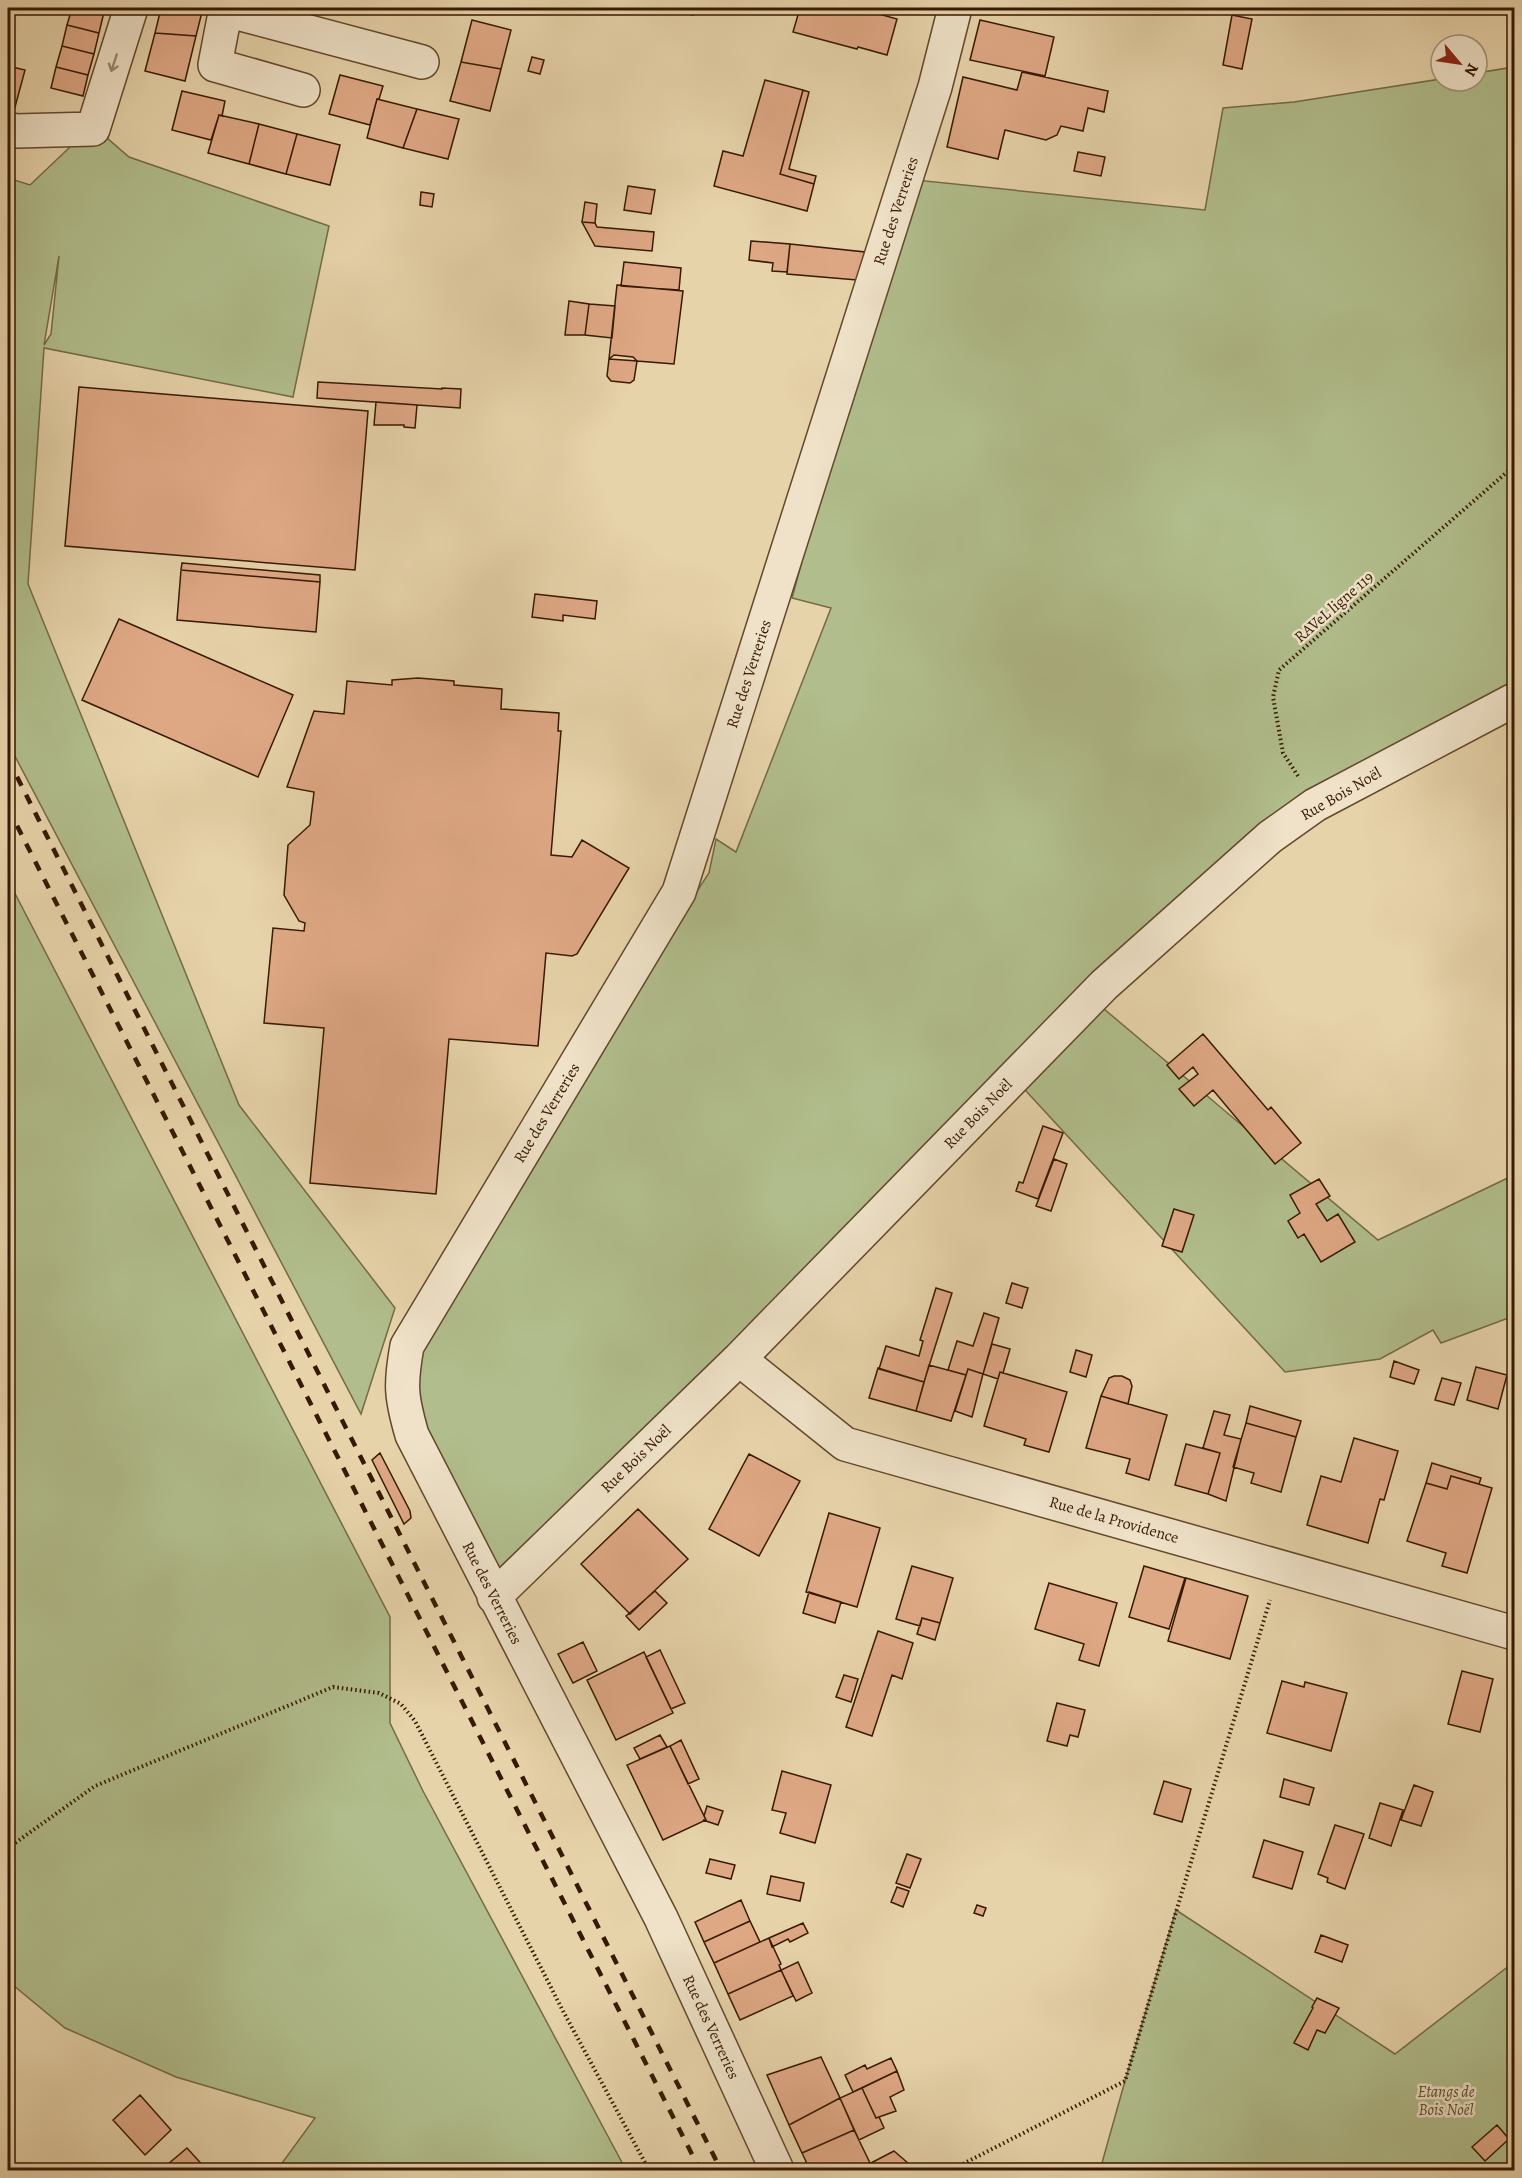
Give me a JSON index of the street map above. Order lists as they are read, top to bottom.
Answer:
{
  "streets": {
    "street": ["Rue des Verreries", "Rue Bois Noël", "Rue de la Providence"],
    "path": ["RAVeL ligne 119"]
  },
  "crossings": [
    ["Rue des Verreries", "Rue Bois Noël"],
    ["RAVeL ligne 119", "Rue Bois Noël"],
    ["Rue Bois Noël", "Rue de la Providence"]
  ],
  "parks": ["Etangs de Bois Noël"],
  "north": "bottom right"
}
